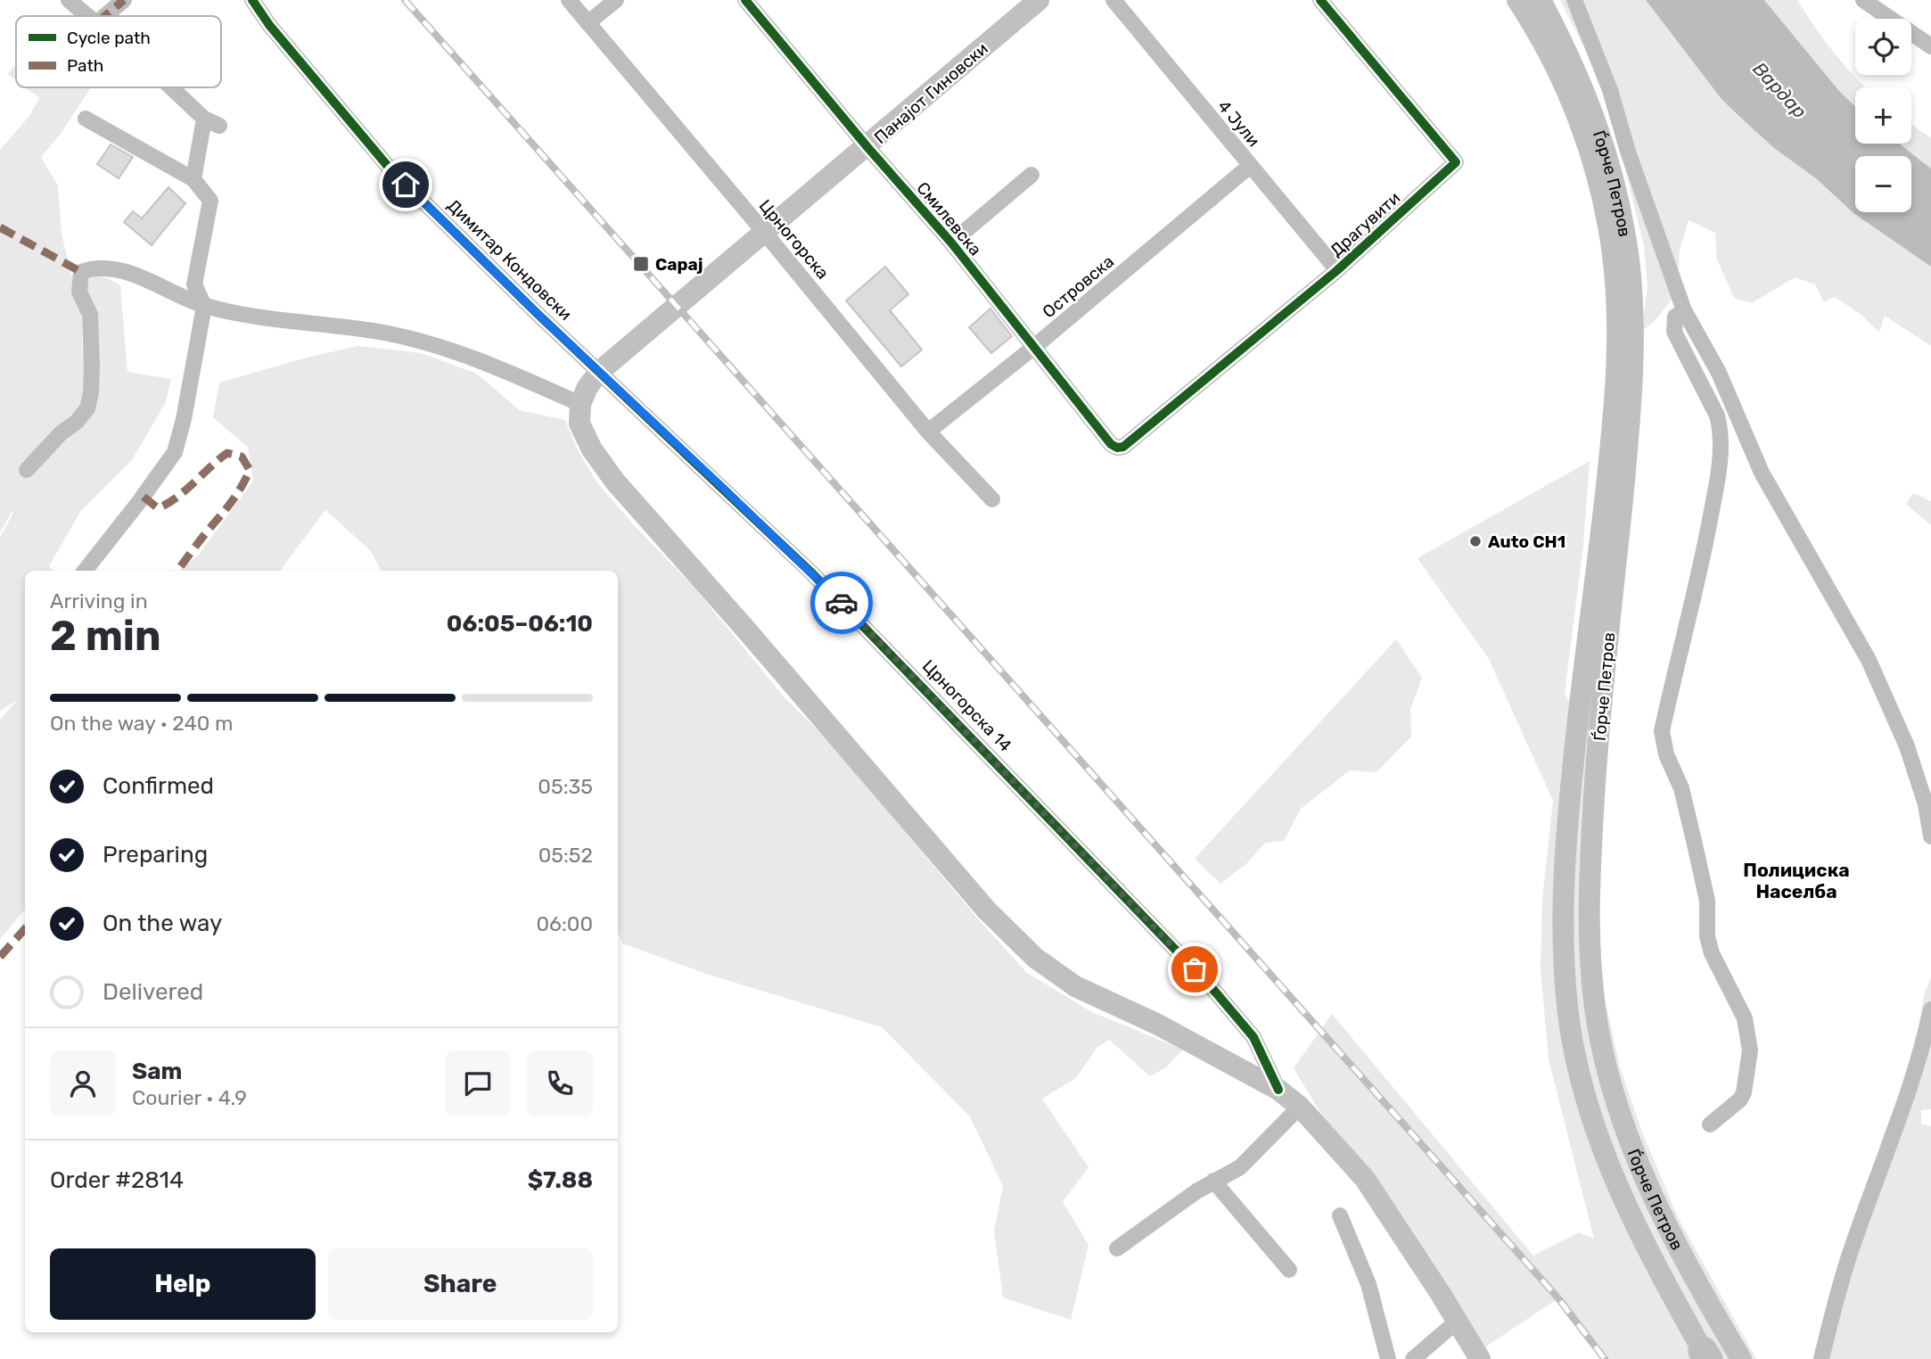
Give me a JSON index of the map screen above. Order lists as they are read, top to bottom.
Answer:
{
  "streets": {
    "main road": ["Панајот Гиновски", "Ѓорче Петров"],
    "street": [
      "4 Јули",
      "Смилевска",
      "Драгувити",
      "Црногорска",
      "Димитар Кондовски",
      "Островска",
      "Црногорска 14"
    ]
  },
  "crossings": [
    ["Панајот Гиновски", "Смилевска"],
    ["Панајот Гиновски", "Црногорска"],
    ["Панајот Гиновски", "Димитар Кондовски"],
    ["Панајот Гиновски", "Црногорска 14"],
    ["4 Јули", "Драгувити"],
    ["4 Јули", "Островска"],
    ["Смилевска", "Драгувити"],
    ["Смилевска", "Островска"],
    ["Црногорска", "Островска"],
    ["Димитар Кондовски", "Црногорска 14"]
  ],
  "districts": ["Полициска Населба"],
  "water": ["Вардар"],
  "places": {
    "transit": ["Сарај"],
    "other": ["Auto CH1"]
  },
  "legend": ["Cycle path", "Path"],
  "page": {
    "map_buttons": ["+", "−"],
    "heading": ["2 min", "Arriving in", "06:05–06:10"],
    "panel": [
      "Sam",
      "Courier · 4.9",
      "Order #2814",
      "$7.88"
    ],
    "bar": "On the way · 240 m",
    "list": [
      ["Confirmed", "05:35"],
      ["Preparing", "05:52"],
      ["On the way", "06:00"],
      "Delivered"
    ],
    "buttons": ["Help", "Share"]
  }
}
